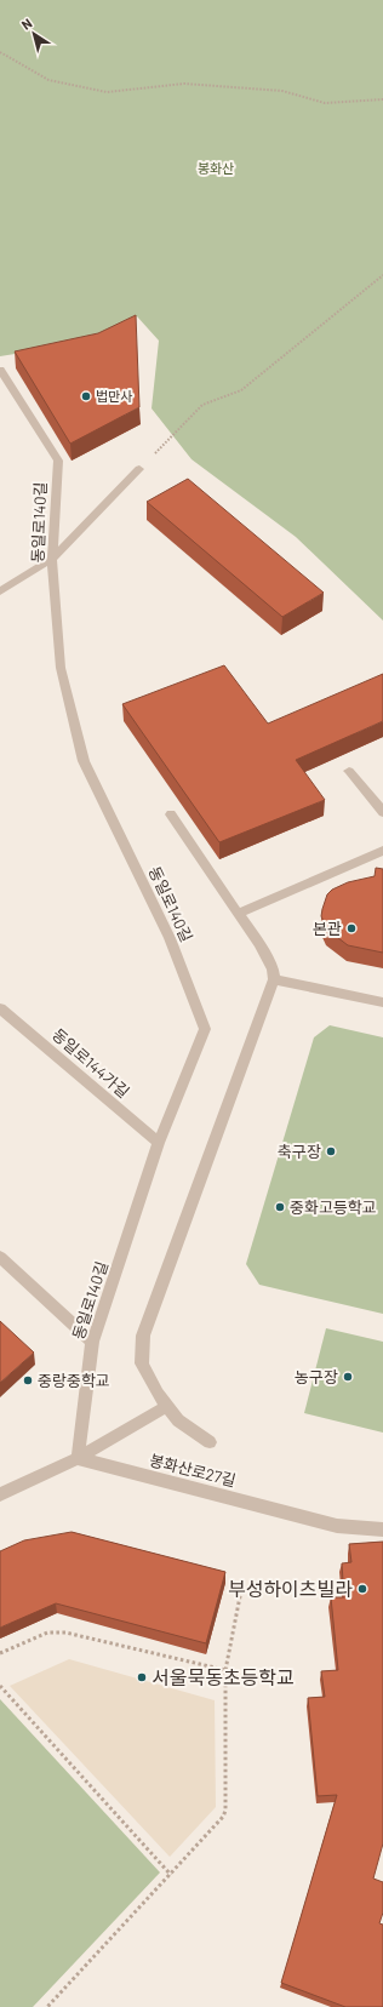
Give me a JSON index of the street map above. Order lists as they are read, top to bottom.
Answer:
{
  "streets": {
    "street": ["동일로140길", "동일로144가길", "봉화산로27길"]
  },
  "crossings": [
    ["동일로140길", "동일로144가길"],
    ["동일로140길", "봉화산로27길"]
  ],
  "parks": ["봉화산"],
  "places": [
    "법만사",
    "본관",
    "축구장",
    "중화고등학교",
    "농구장",
    "중랑중학교",
    "부성하이츠빌라",
    "서울묵동초등학교"
  ],
  "north": "top left"
}
